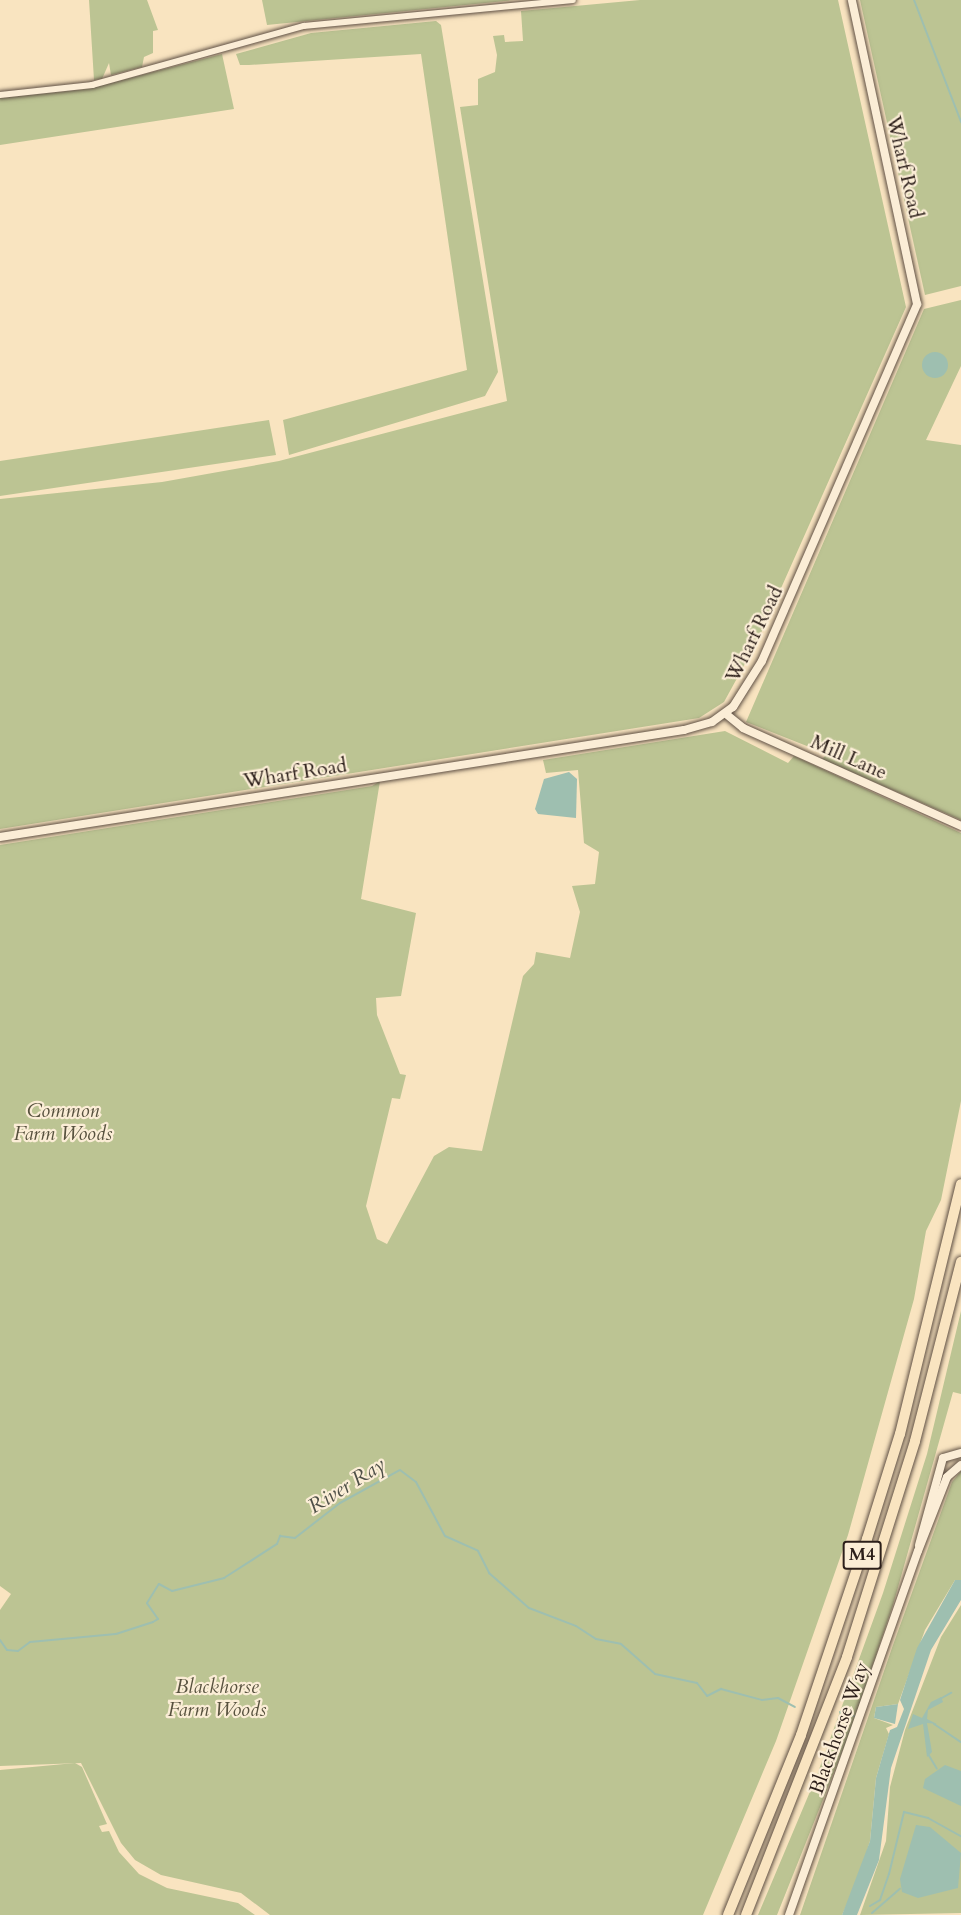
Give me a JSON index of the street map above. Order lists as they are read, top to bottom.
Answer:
{
  "streets": {
    "highway": ["M4"],
    "main road": ["Wharf Road", "Blackhorse Way"],
    "street": ["Mill Lane"]
  },
  "crossings": [
    ["Wharf Road", "Mill Lane"]
  ],
  "water": ["River Ray"],
  "parks": ["Common Farm Woods", "Blackhorse Farm Woods"]
}
